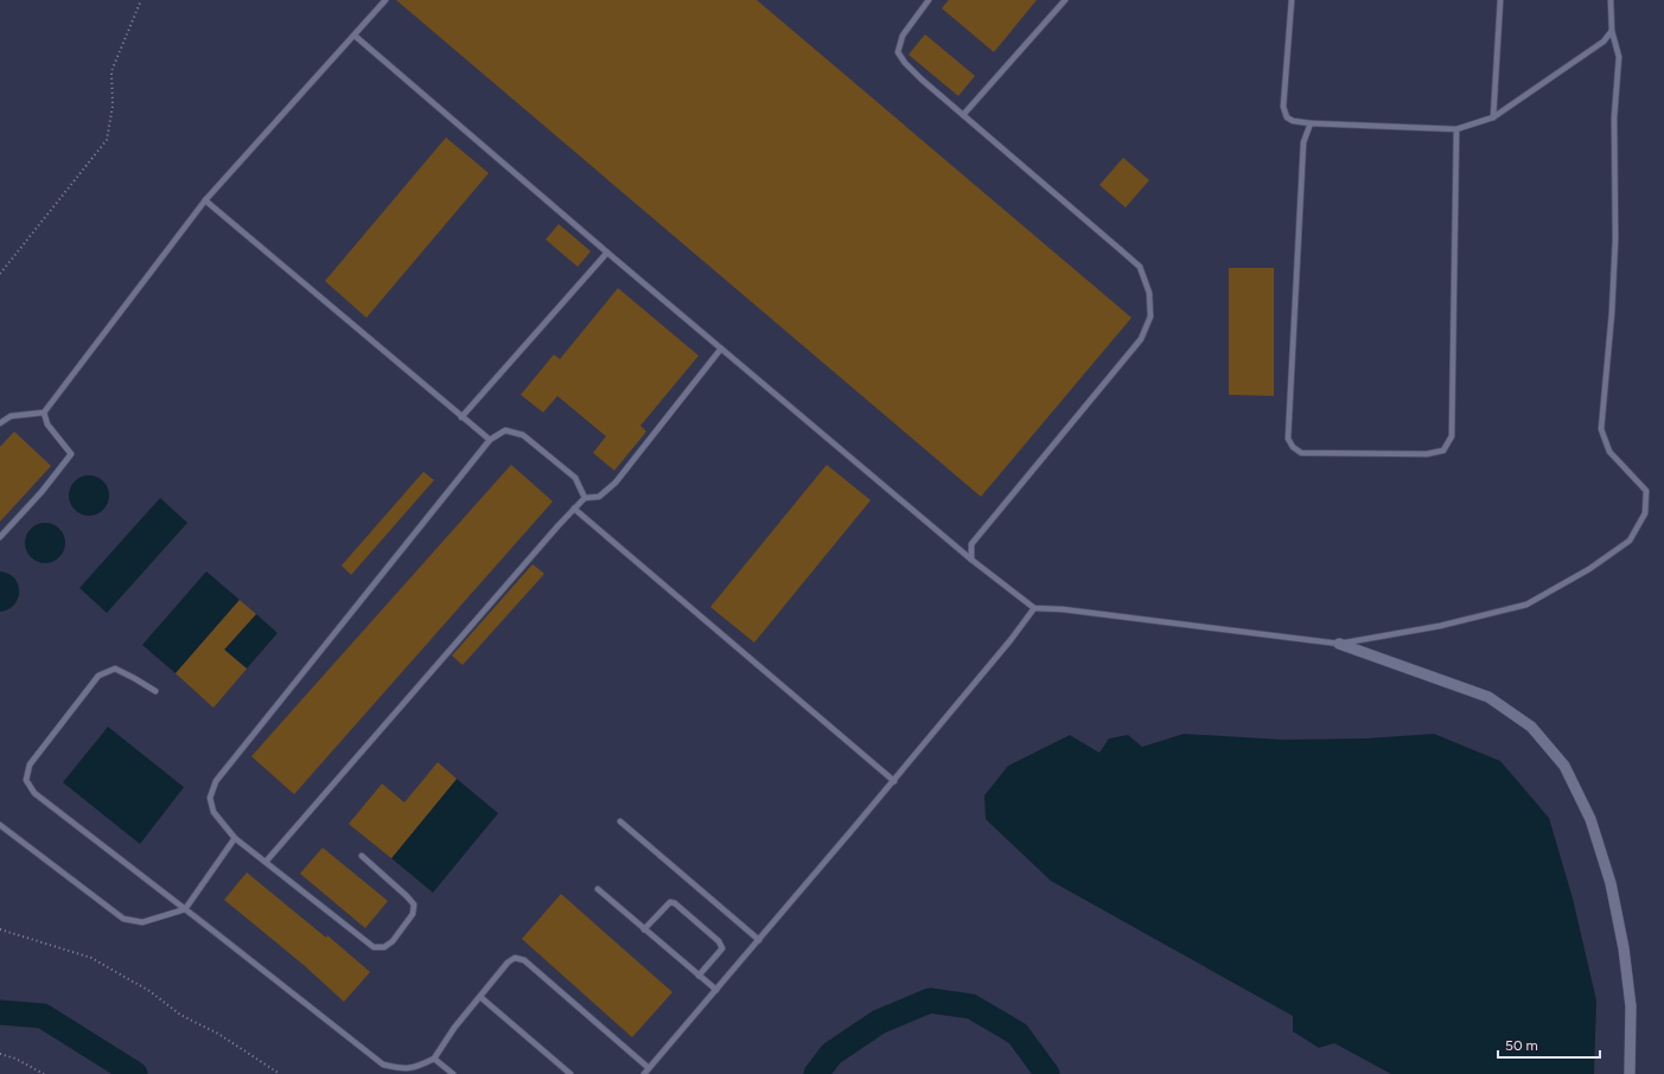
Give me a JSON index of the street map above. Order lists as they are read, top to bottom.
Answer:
{
  "scale_bar": "50 m"
}
